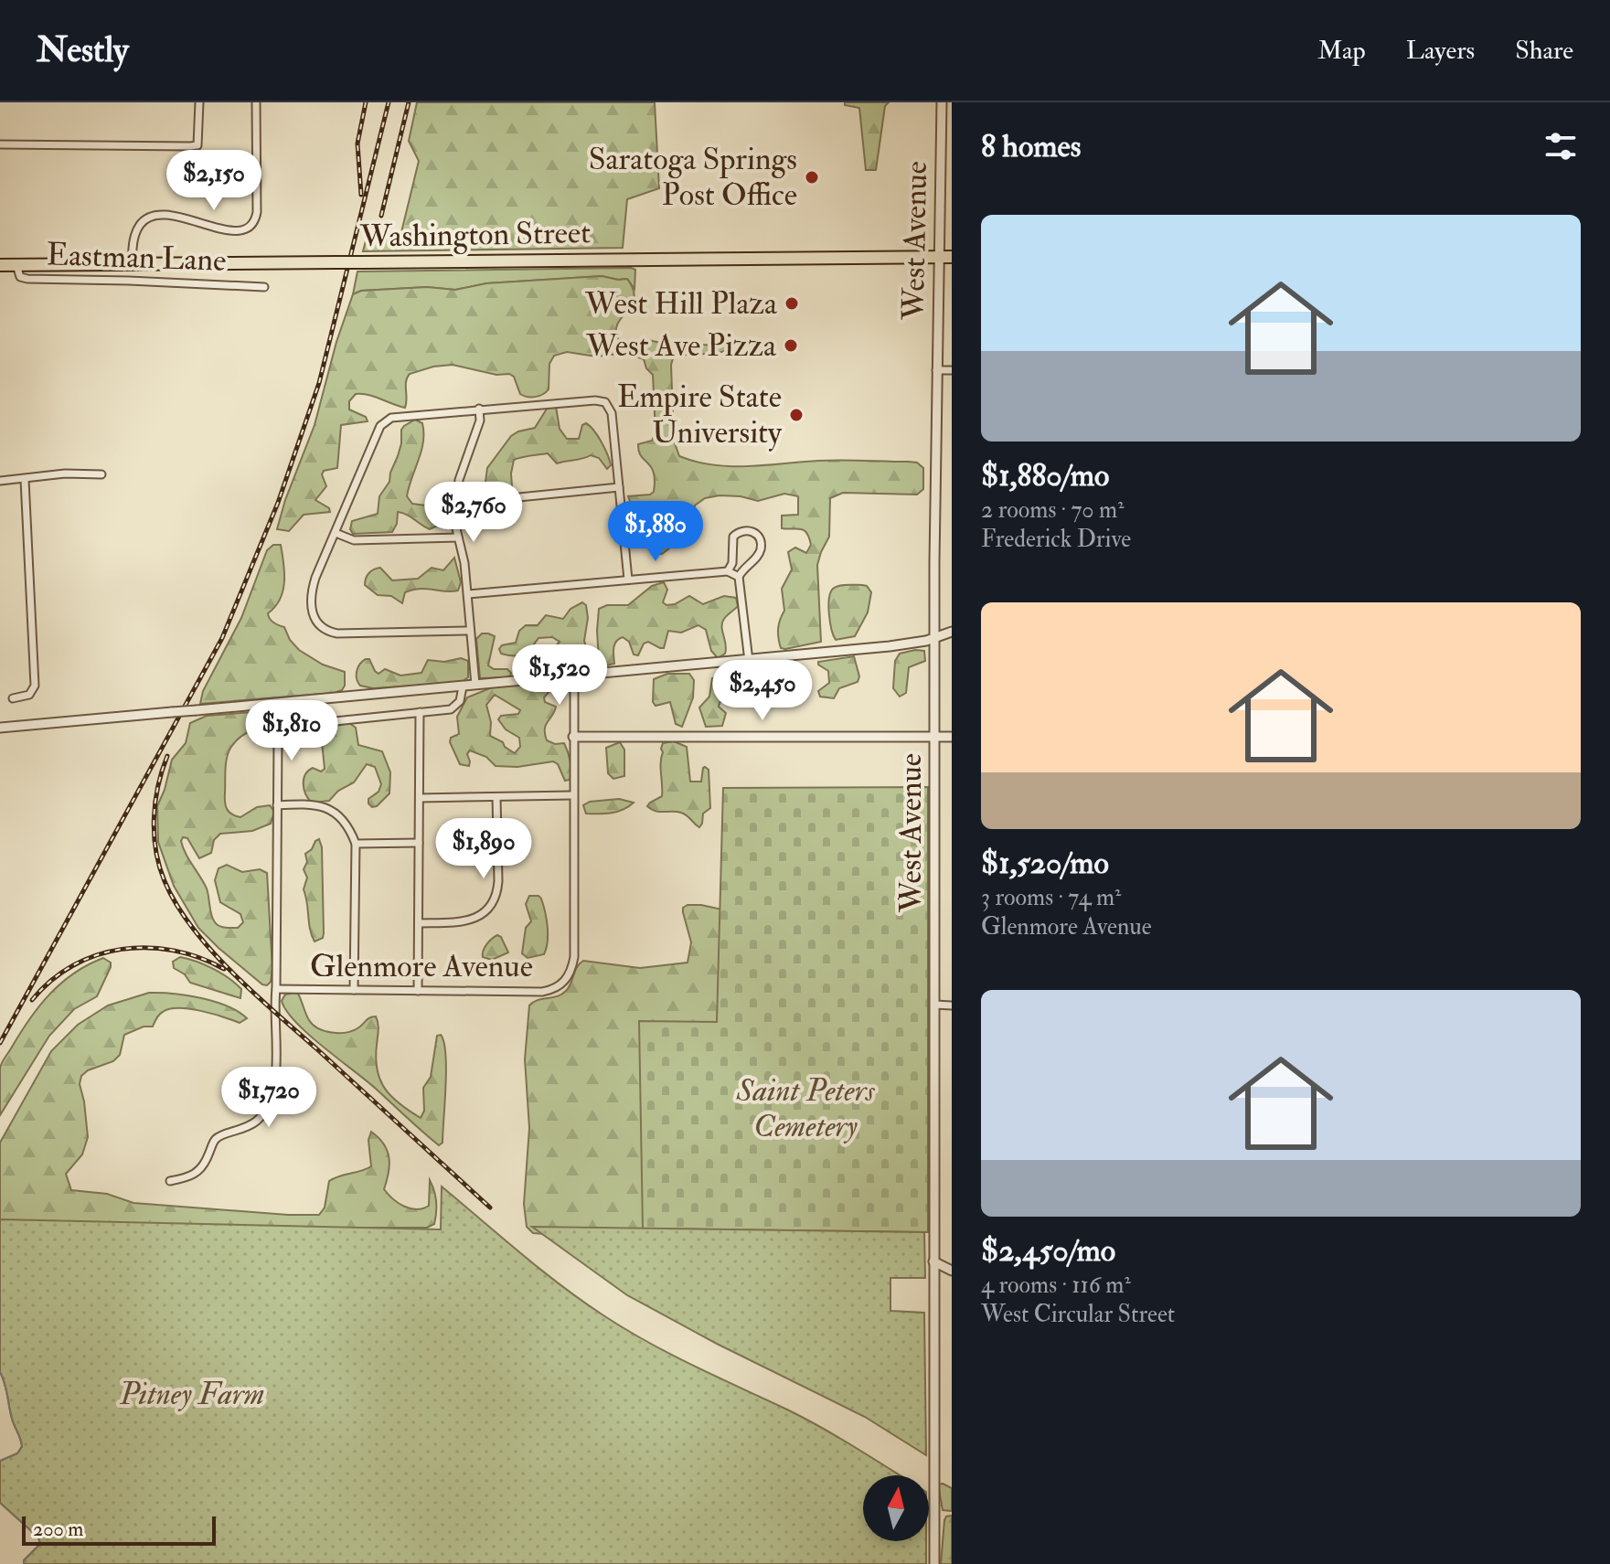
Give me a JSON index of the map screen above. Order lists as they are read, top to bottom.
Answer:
{
  "streets": {
    "highway": ["Washington Street"],
    "street": ["West Avenue", "Eastman Lane", "Glenmore Avenue"]
  },
  "crossings": [
    ["Washington Street", "West Avenue"],
    ["Washington Street", "Eastman Lane"]
  ],
  "parks": ["Saint Peters Cemetery", "Pitney Farm"],
  "places": [
    "Saratoga Springs Post Office",
    "West Hill Plaza",
    "West Ave Pizza",
    "Empire State University"
  ],
  "scale_bar": "200 m",
  "north": "top",
  "page": {
    "header": "Nestly",
    "nav": ["Map", "Layers", "Share"],
    "heading": "8 homes",
    "price": [
      "$2,150",
      "$2,760",
      "$1,880",
      "$1,520",
      "$2,450",
      "$1,810",
      "$1,890",
      "$1,720"
    ],
    "list": [
      {
        "name": "$1,880/mo",
        "note": "2 rooms · 70 m² · Frederick Drive"
      },
      {
        "name": "$1,520/mo",
        "note": "3 rooms · 74 m² · Glenmore Avenue"
      },
      {
        "name": "$2,450/mo",
        "note": "4 rooms · 116 m² · West Circular Street"
      }
    ],
    "scale": "200 m"
  }
}
